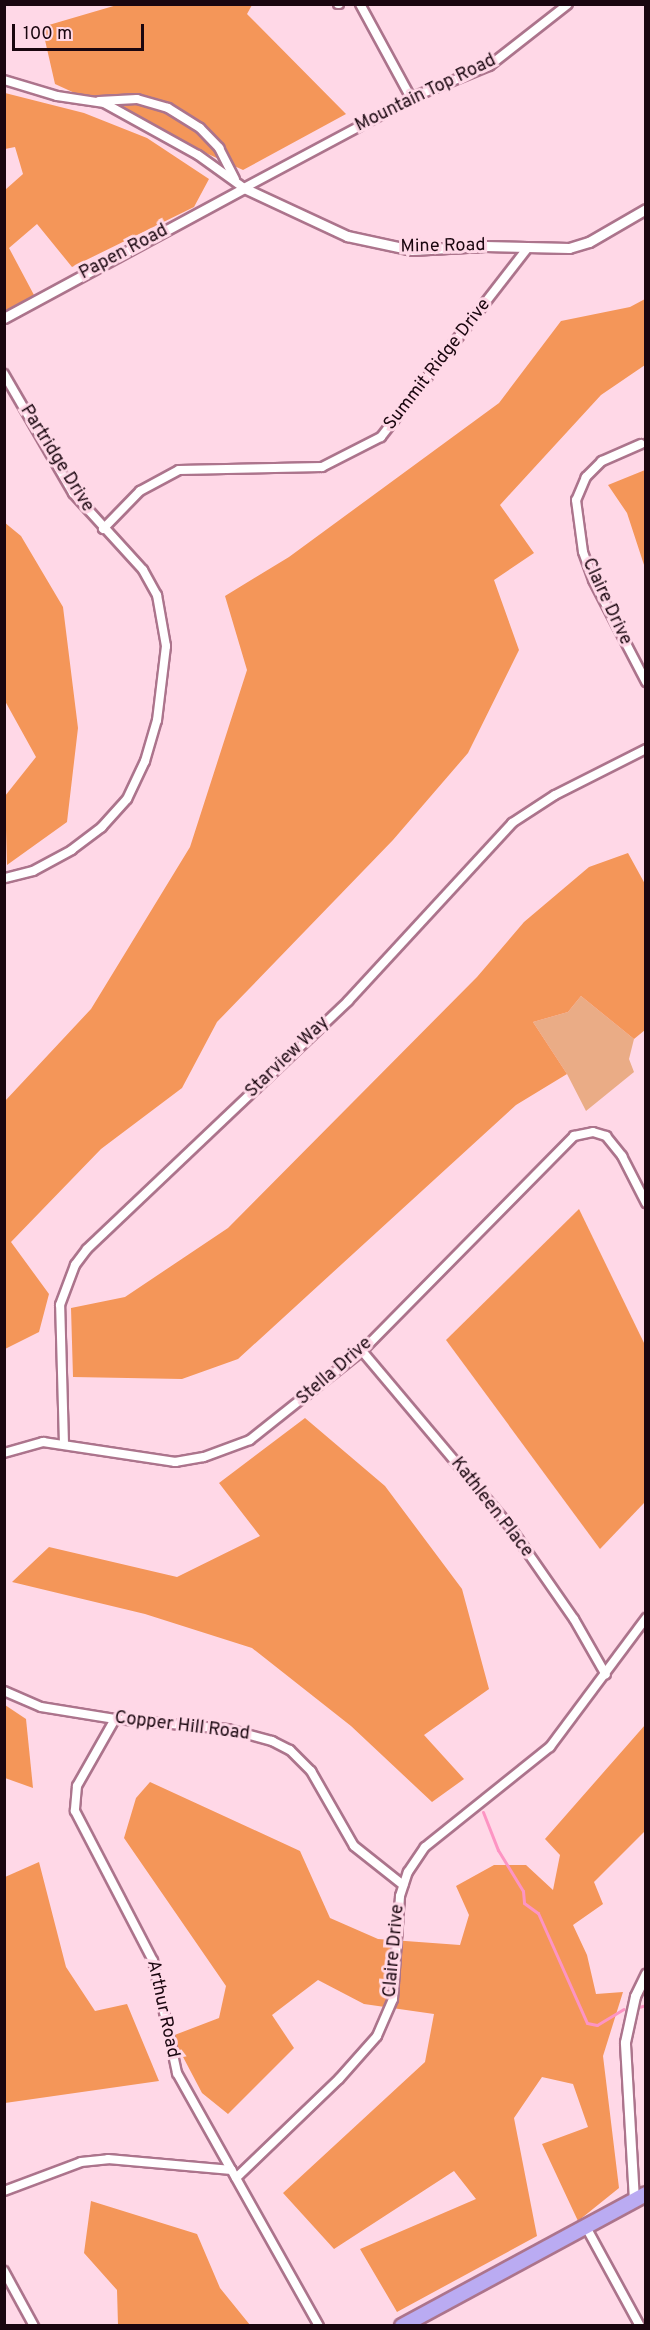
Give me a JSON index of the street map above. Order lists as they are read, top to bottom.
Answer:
{
  "streets": {
    "street": [
      "Mountain Top Road",
      "Mine Road",
      "Papen Road",
      "Summit Ridge Drive",
      "Partridge Drive",
      "Claire Drive",
      "Starview Way",
      "Stella Drive",
      "Kathleen Place",
      "Copper Hill Road",
      "Arthur Road"
    ]
  },
  "crossings": [
    ["Mountain Top Road", "Mine Road"],
    ["Mountain Top Road", "Papen Road"],
    ["Mine Road", "Papen Road"],
    ["Mine Road", "Summit Ridge Drive"],
    ["Summit Ridge Drive", "Partridge Drive"],
    ["Claire Drive", "Kathleen Place"],
    ["Claire Drive", "Copper Hill Road"],
    ["Claire Drive", "Arthur Road"],
    ["Starview Way", "Stella Drive"],
    ["Stella Drive", "Kathleen Place"],
    ["Copper Hill Road", "Arthur Road"]
  ],
  "scale_bar": "100 m"
}
